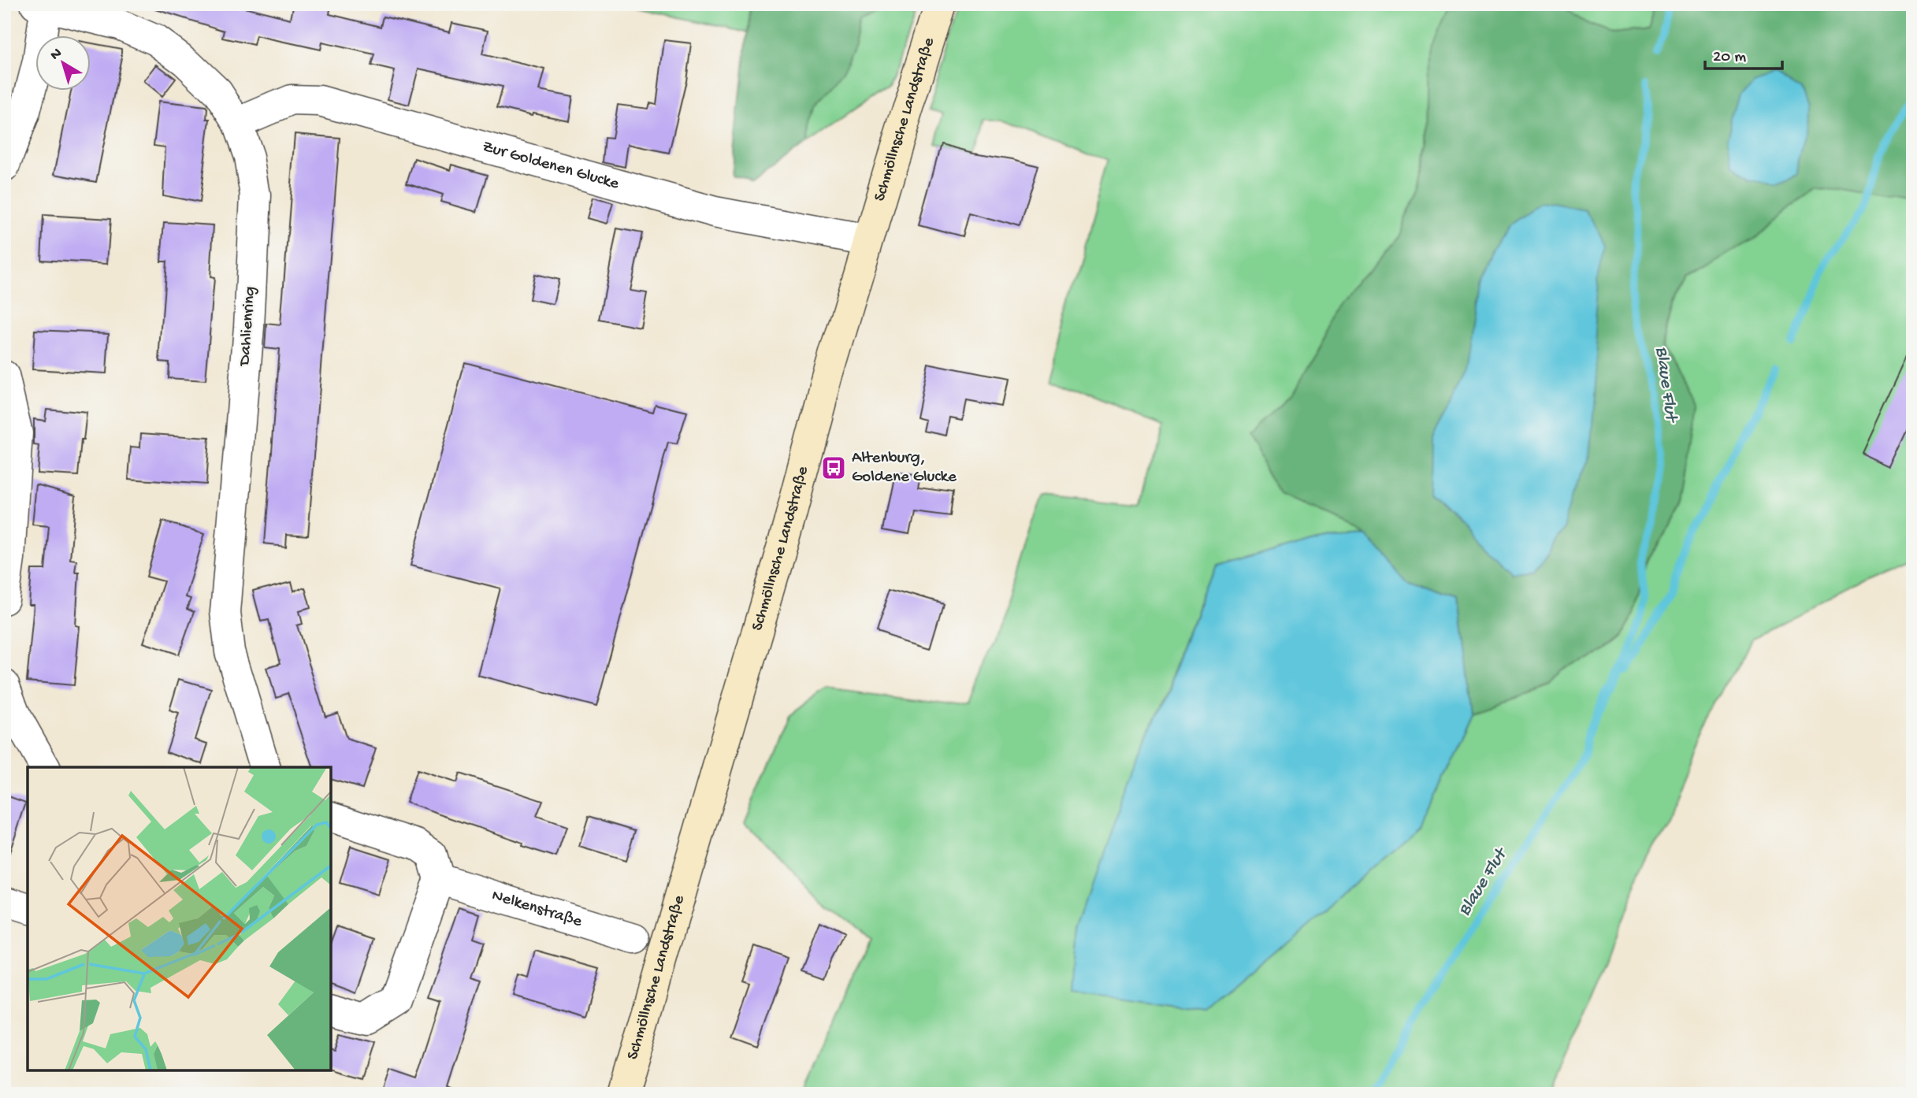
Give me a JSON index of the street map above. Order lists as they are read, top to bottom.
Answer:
{
  "streets": {
    "main road": ["Schmöllnsche Landstraße"],
    "street": ["Zur Goldenen Glucke", "Dahlienring", "Nelkenstraße"]
  },
  "crossings": [
    ["Schmöllnsche Landstraße", "Zur Goldenen Glucke"],
    ["Zur Goldenen Glucke", "Dahlienring"]
  ],
  "water": ["Blaue Flut"],
  "places": {
    "bus stop": ["Altenburg, Goldene Glucke"]
  },
  "scale_bar": "20 m",
  "north": "top left"
}
